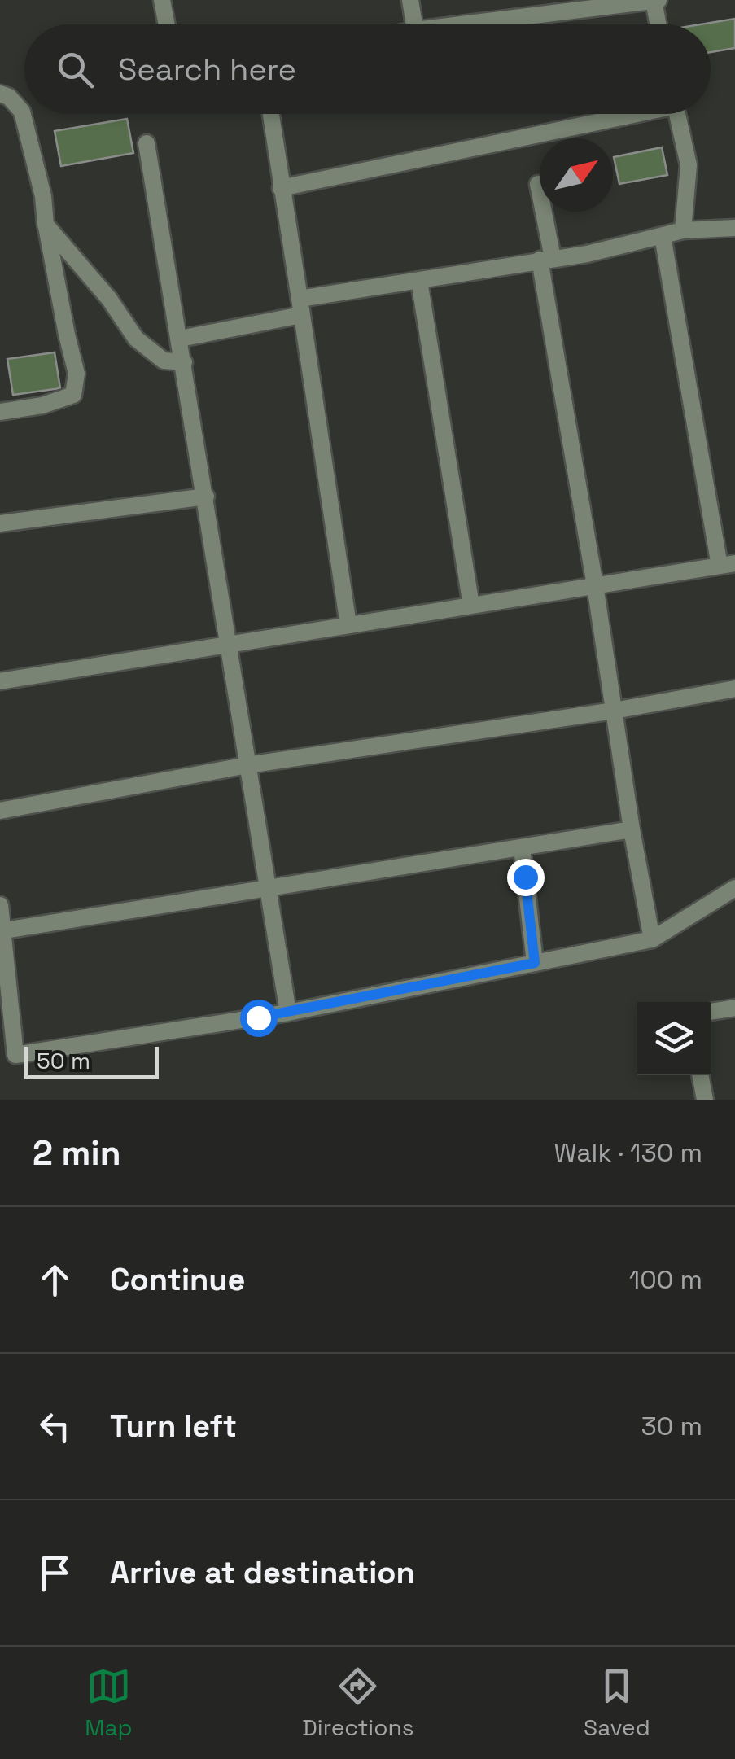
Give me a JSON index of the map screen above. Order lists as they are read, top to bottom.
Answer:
{
  "scale_bar": "50 m",
  "north": "top right",
  "page": {
    "search": "Search here",
    "scale": "50 m",
    "heading": ["2 min", "Walk · 130 m"],
    "list": [
      ["Continue", "100 m"],
      ["Turn left", "30 m"],
      "Arrive at destination"
    ],
    "nav": ["Map", "Directions", "Saved"]
  }
}
